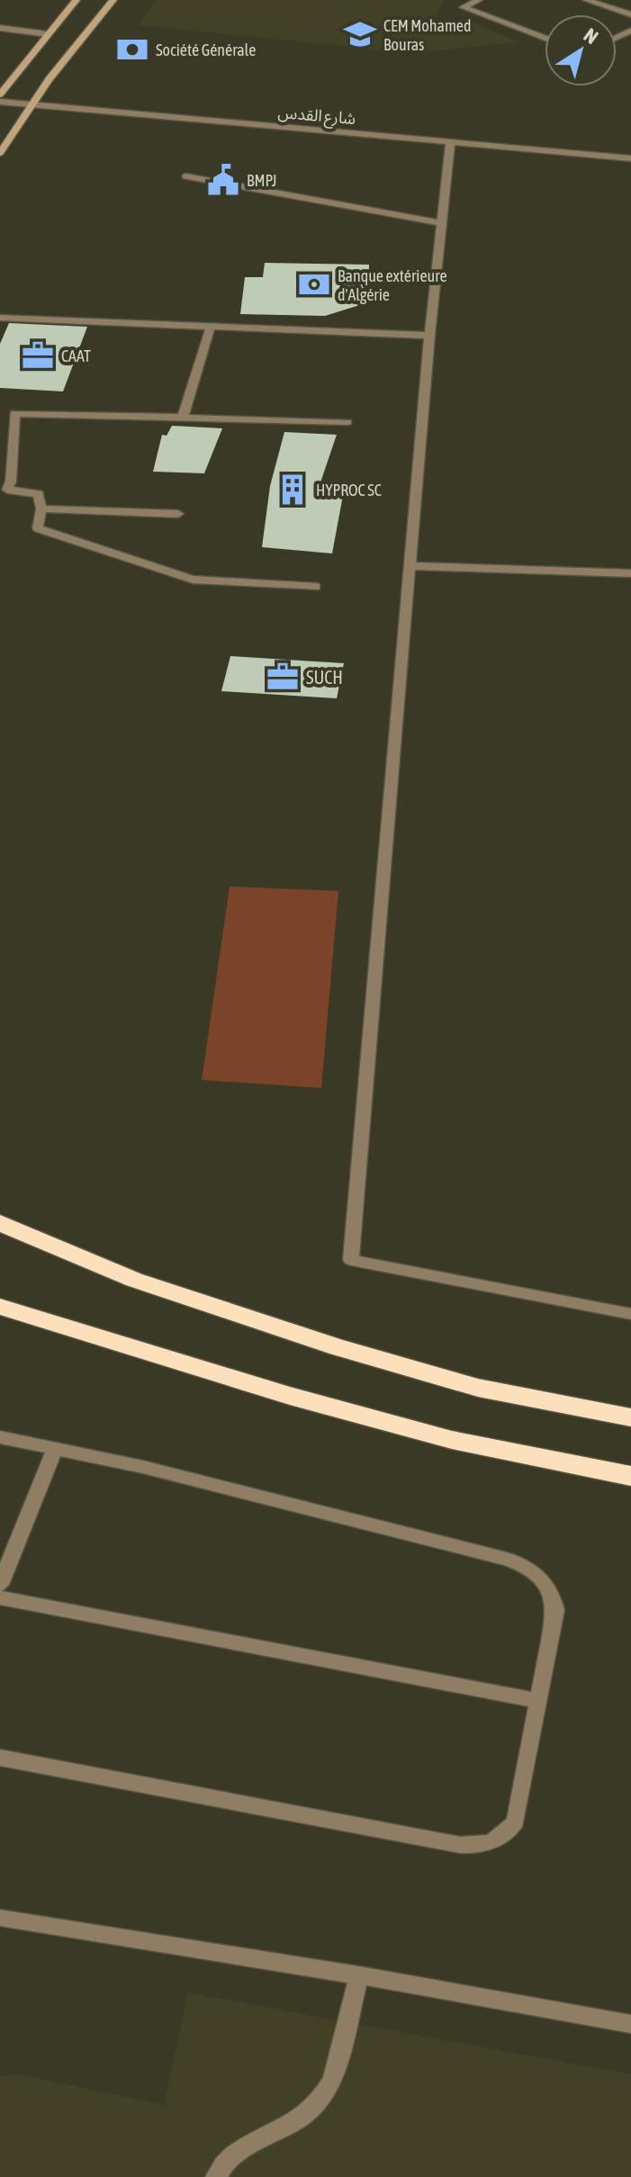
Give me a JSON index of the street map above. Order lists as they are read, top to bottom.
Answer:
{
  "streets": {
    "street": ["شارع القدس"]
  },
  "places": {
    "school or university": ["CEM Mohamed Bouras"],
    "bank": ["Société Générale", "Banque extérieure d'Algérie"],
    "public building": ["BMPJ"],
    "office": ["CAAT", "SUCH"],
    "building": ["HYPROC SC"]
  },
  "north": "top right"
}
